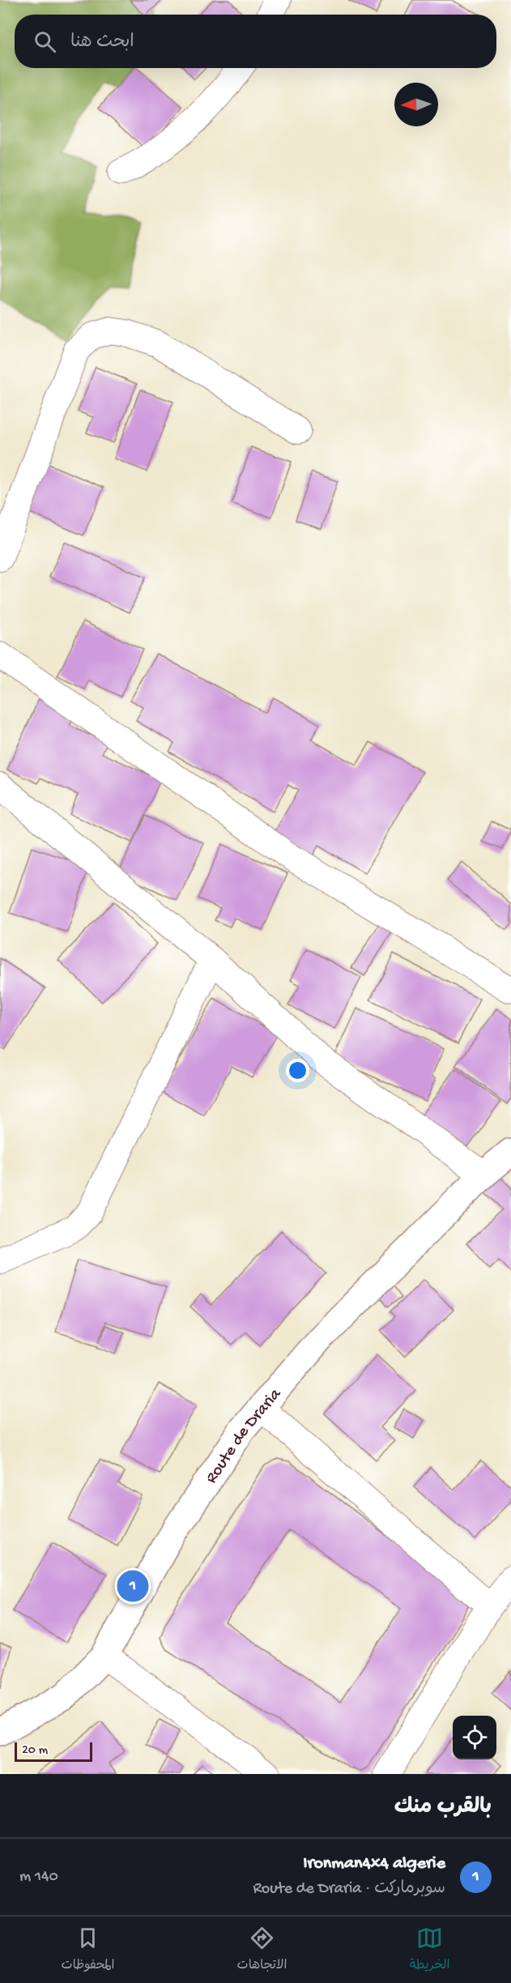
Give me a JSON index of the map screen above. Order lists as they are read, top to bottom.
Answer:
{
  "streets": {
    "main road": ["Route de Draria"]
  },
  "scale_bar": "20 m",
  "north": "left",
  "page": {
    "search": "ابحث هنا",
    "pins": "1",
    "scale": "20 m",
    "heading": "بالقرب منك",
    "list": [
      {
        "mark": "1",
        "name": "Ironman4x4 algerie",
        "note": "سوبرماركت · Route de Draria",
        "value": "140 m"
      }
    ],
    "nav": ["الخريطة", "الاتجاهات", "المحفوظات"]
  }
}
